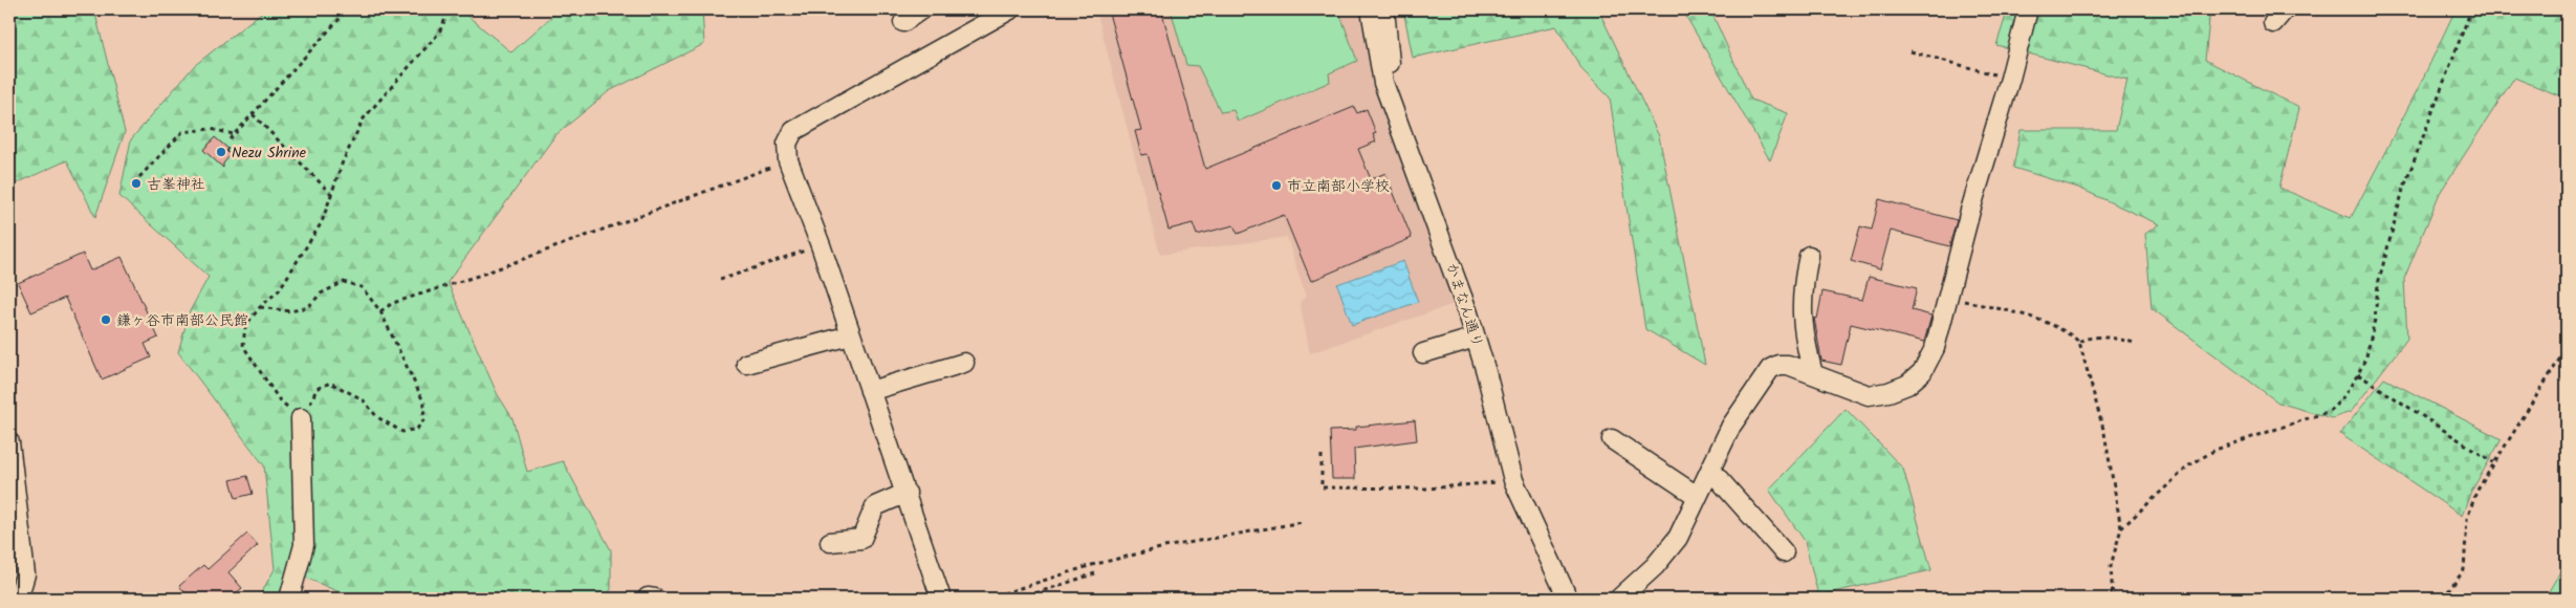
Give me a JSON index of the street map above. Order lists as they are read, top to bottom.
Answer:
{
  "streets": {
    "street": ["かまなん通り"]
  },
  "places": [
    "Nezu Shrine",
    "古峯神社",
    "市立南部小学校",
    "鎌ヶ谷市南部公民館"
  ]
}
